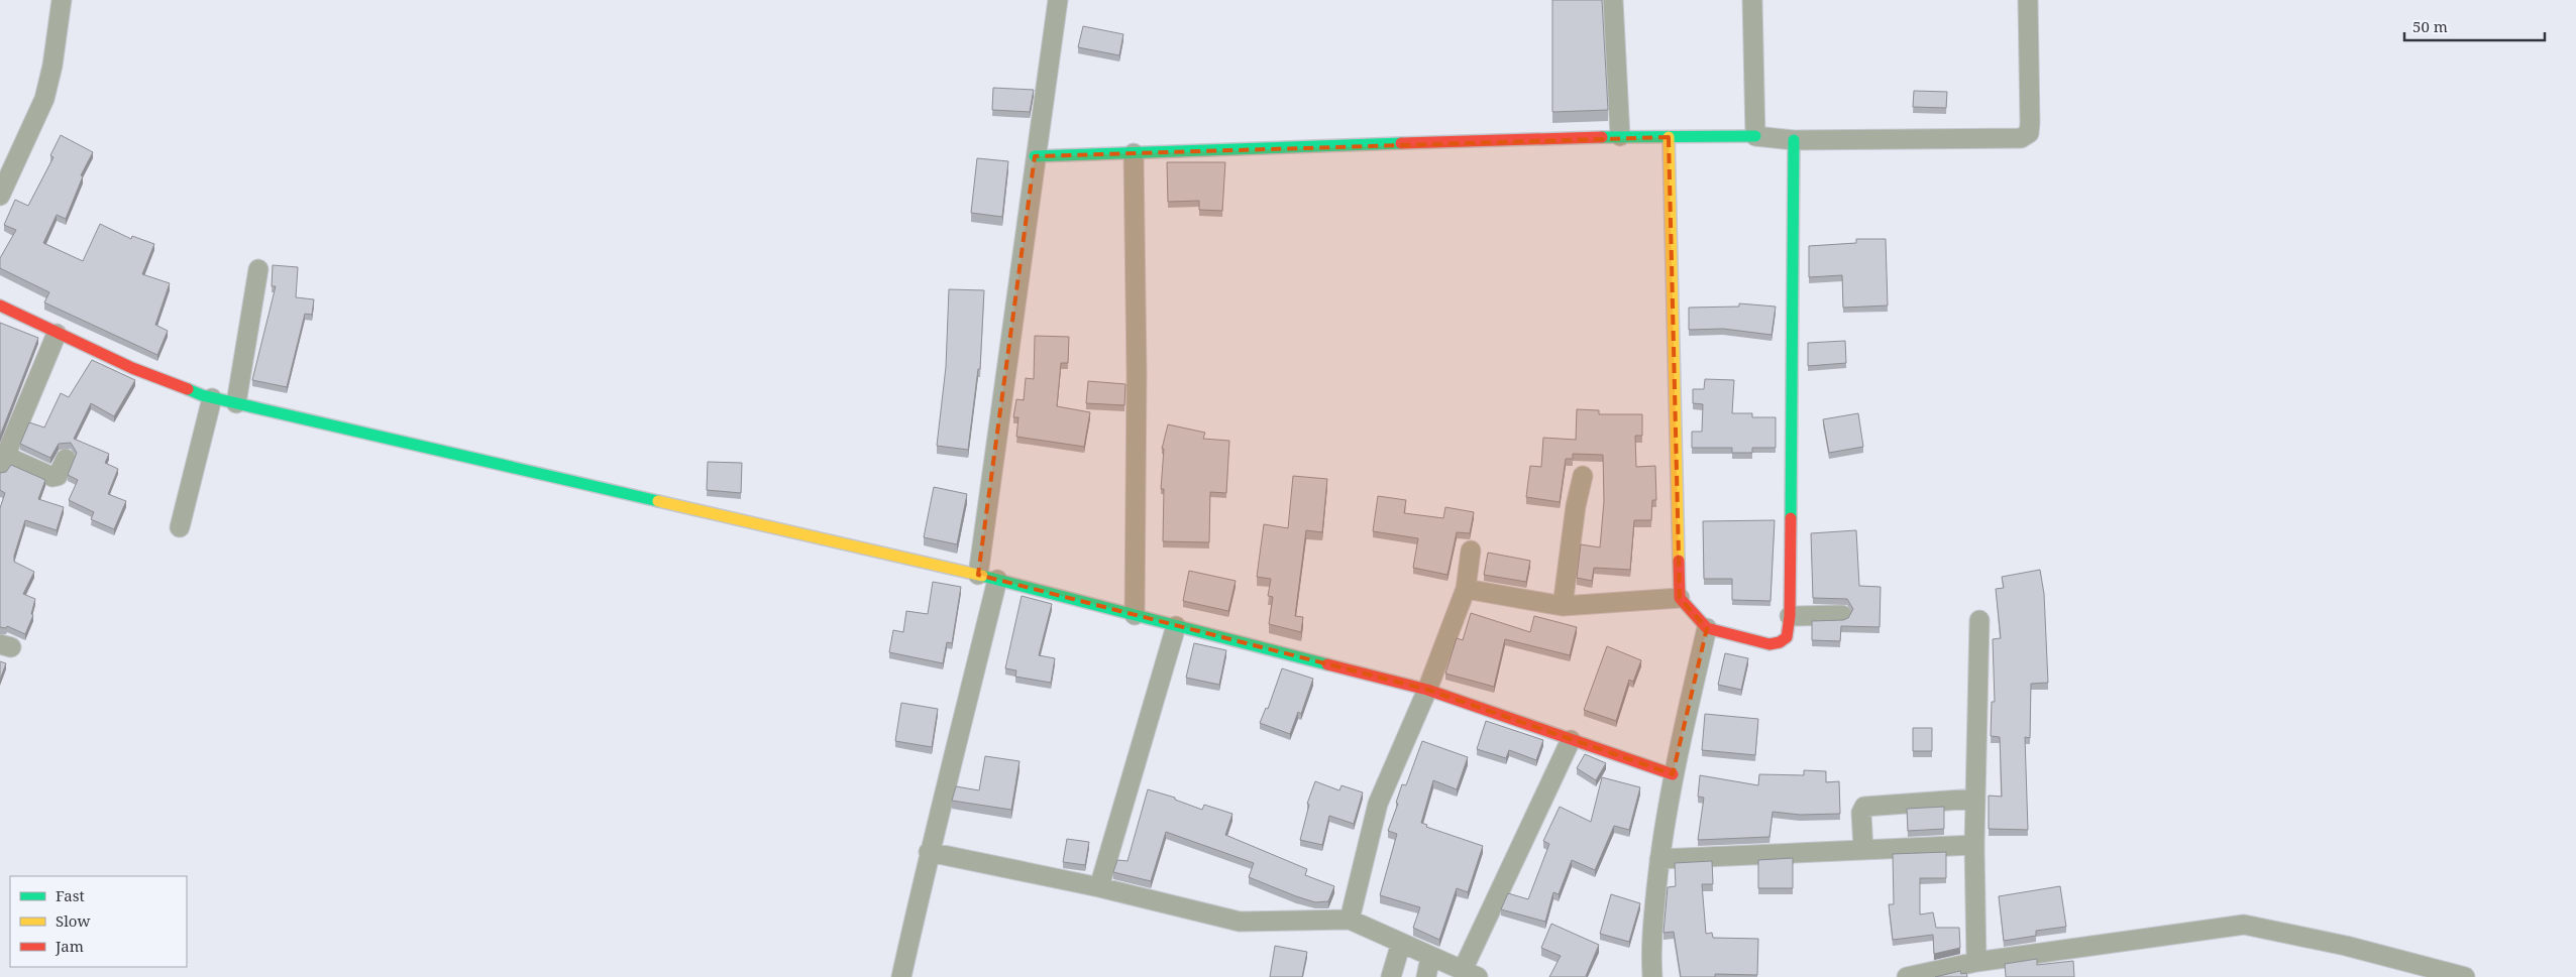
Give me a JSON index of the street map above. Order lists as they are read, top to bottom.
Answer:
{
  "legend": ["Fast", "Slow", "Jam"],
  "scale_bar": "50 m"
}
